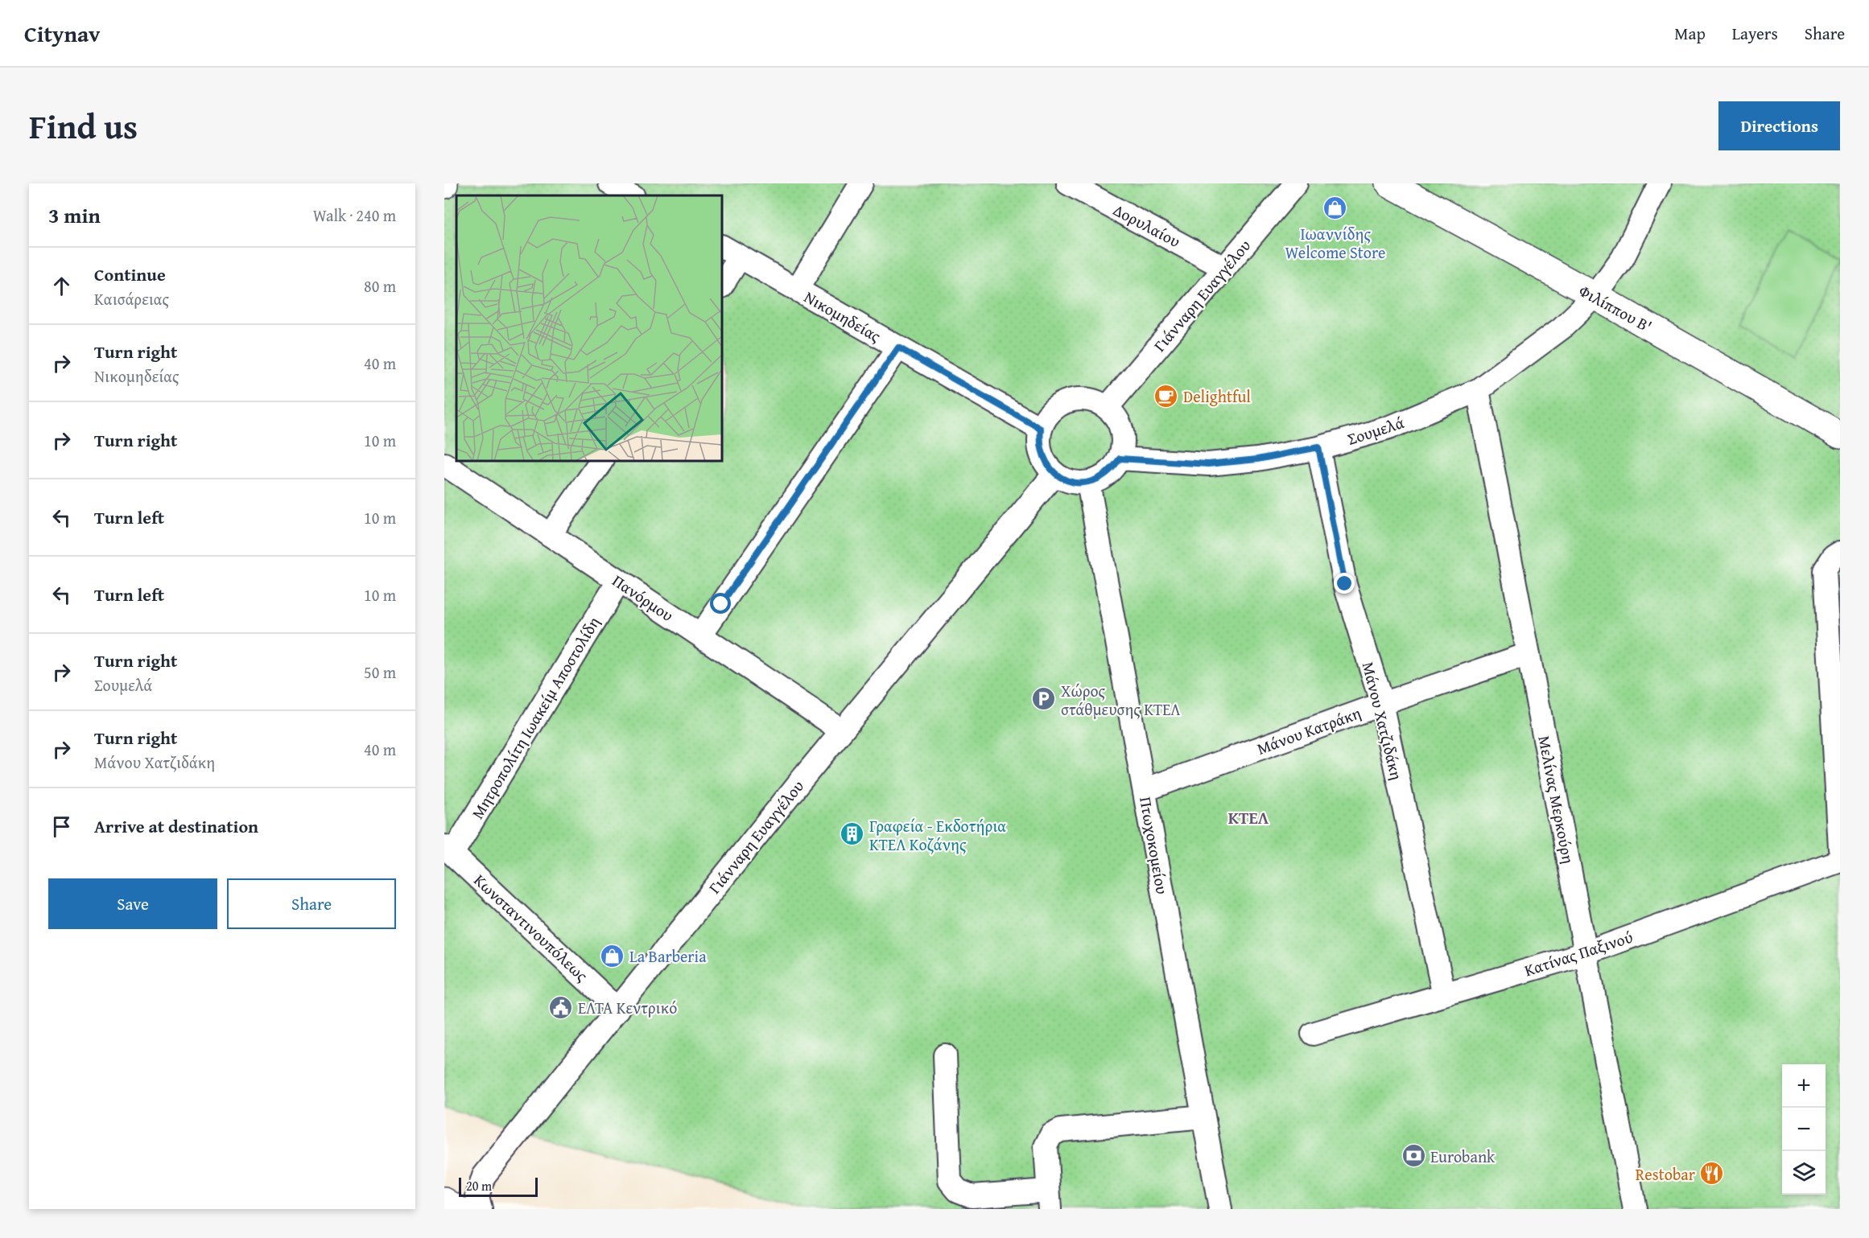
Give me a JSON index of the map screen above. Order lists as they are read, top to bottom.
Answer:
{
  "streets": {
    "main road": ["Φιλίππου Β'"],
    "street": [
      "Δορυλαίου",
      "Γιάνναρη Ευαγγέλου",
      "Νικομηδείας",
      "Σουμελά",
      "Πανόρμου",
      "Μητροπολίτη Ιωακείμ Αποστολίδη",
      "Μάνου Χατζιδάκη",
      "Μάνου Κατράκη",
      "Μελίνας Μερκούρη",
      "Πτωχοκομείου",
      "Κωνσταντινουπόλεως",
      "Κατίνας Παξινού"
    ]
  },
  "crossings": [
    ["Δορυλαίου", "Γιάνναρη Ευαγγέλου"],
    ["Γιάνναρη Ευαγγέλου", "Νικομηδείας"],
    ["Γιάνναρη Ευαγγέλου", "Σουμελά"],
    ["Γιάνναρη Ευαγγέλου", "Πανόρμου"],
    ["Γιάνναρη Ευαγγέλου", "Πτωχοκομείου"],
    ["Γιάνναρη Ευαγγέλου", "Κωνσταντινουπόλεως"],
    ["Φιλίππου Β'", "Σουμελά"],
    ["Νικομηδείας", "Σουμελά"],
    ["Νικομηδείας", "Πτωχοκομείου"],
    ["Σουμελά", "Μάνου Χατζιδάκη"],
    ["Σουμελά", "Μελίνας Μερκούρη"],
    ["Σουμελά", "Πτωχοκομείου"],
    ["Πανόρμου", "Μητροπολίτη Ιωακείμ Αποστολίδη"],
    ["Μητροπολίτη Ιωακείμ Αποστολίδη", "Κωνσταντινουπόλεως"],
    ["Μάνου Χατζιδάκη", "Μάνου Κατράκη"],
    ["Μάνου Χατζιδάκη", "Κατίνας Παξινού"],
    ["Μάνου Κατράκη", "Μελίνας Μερκούρη"],
    ["Μάνου Κατράκη", "Πτωχοκομείου"],
    ["Μελίνας Μερκούρη", "Κατίνας Παξινού"]
  ],
  "districts": ["ΚΤΕΛ"],
  "places": {
    "shop": ["Ιωαννίδης Welcome Store", "La Barberia"],
    "cafe": ["Delightful"],
    "parking": ["Χώρος στάθμευσης ΚΤΕΛ"],
    "building": ["Γραφεία - Εκδοτήρια ΚΤΕΛ Κοζάνης"],
    "public building": ["ΕΛΤΑ Κεντρικό"],
    "bank": ["Eurobank"],
    "restaurant": ["Restobar"]
  },
  "scale_bar": "20 m",
  "page": {
    "header": "Citynav",
    "nav": ["Map", "Layers", "Share"],
    "title": "Find us",
    "buttons": [
      "Directions",
      ["Save", "Share"]
    ],
    "heading": ["3 min", "Walk · 240 m"],
    "list": [
      ["Continue", "Καισάρειας", "80 m"],
      ["Turn right", "Νικομηδείας", "40 m"],
      ["Turn right", "10 m"],
      ["Turn left", "10 m"],
      ["Turn left", "10 m"],
      ["Turn right", "Σουμελά", "50 m"],
      ["Turn right", "Μάνου Χατζιδάκη", "40 m"],
      "Arrive at destination"
    ],
    "map_buttons": ["+", "−"],
    "scale": "20 m"
  }
}
